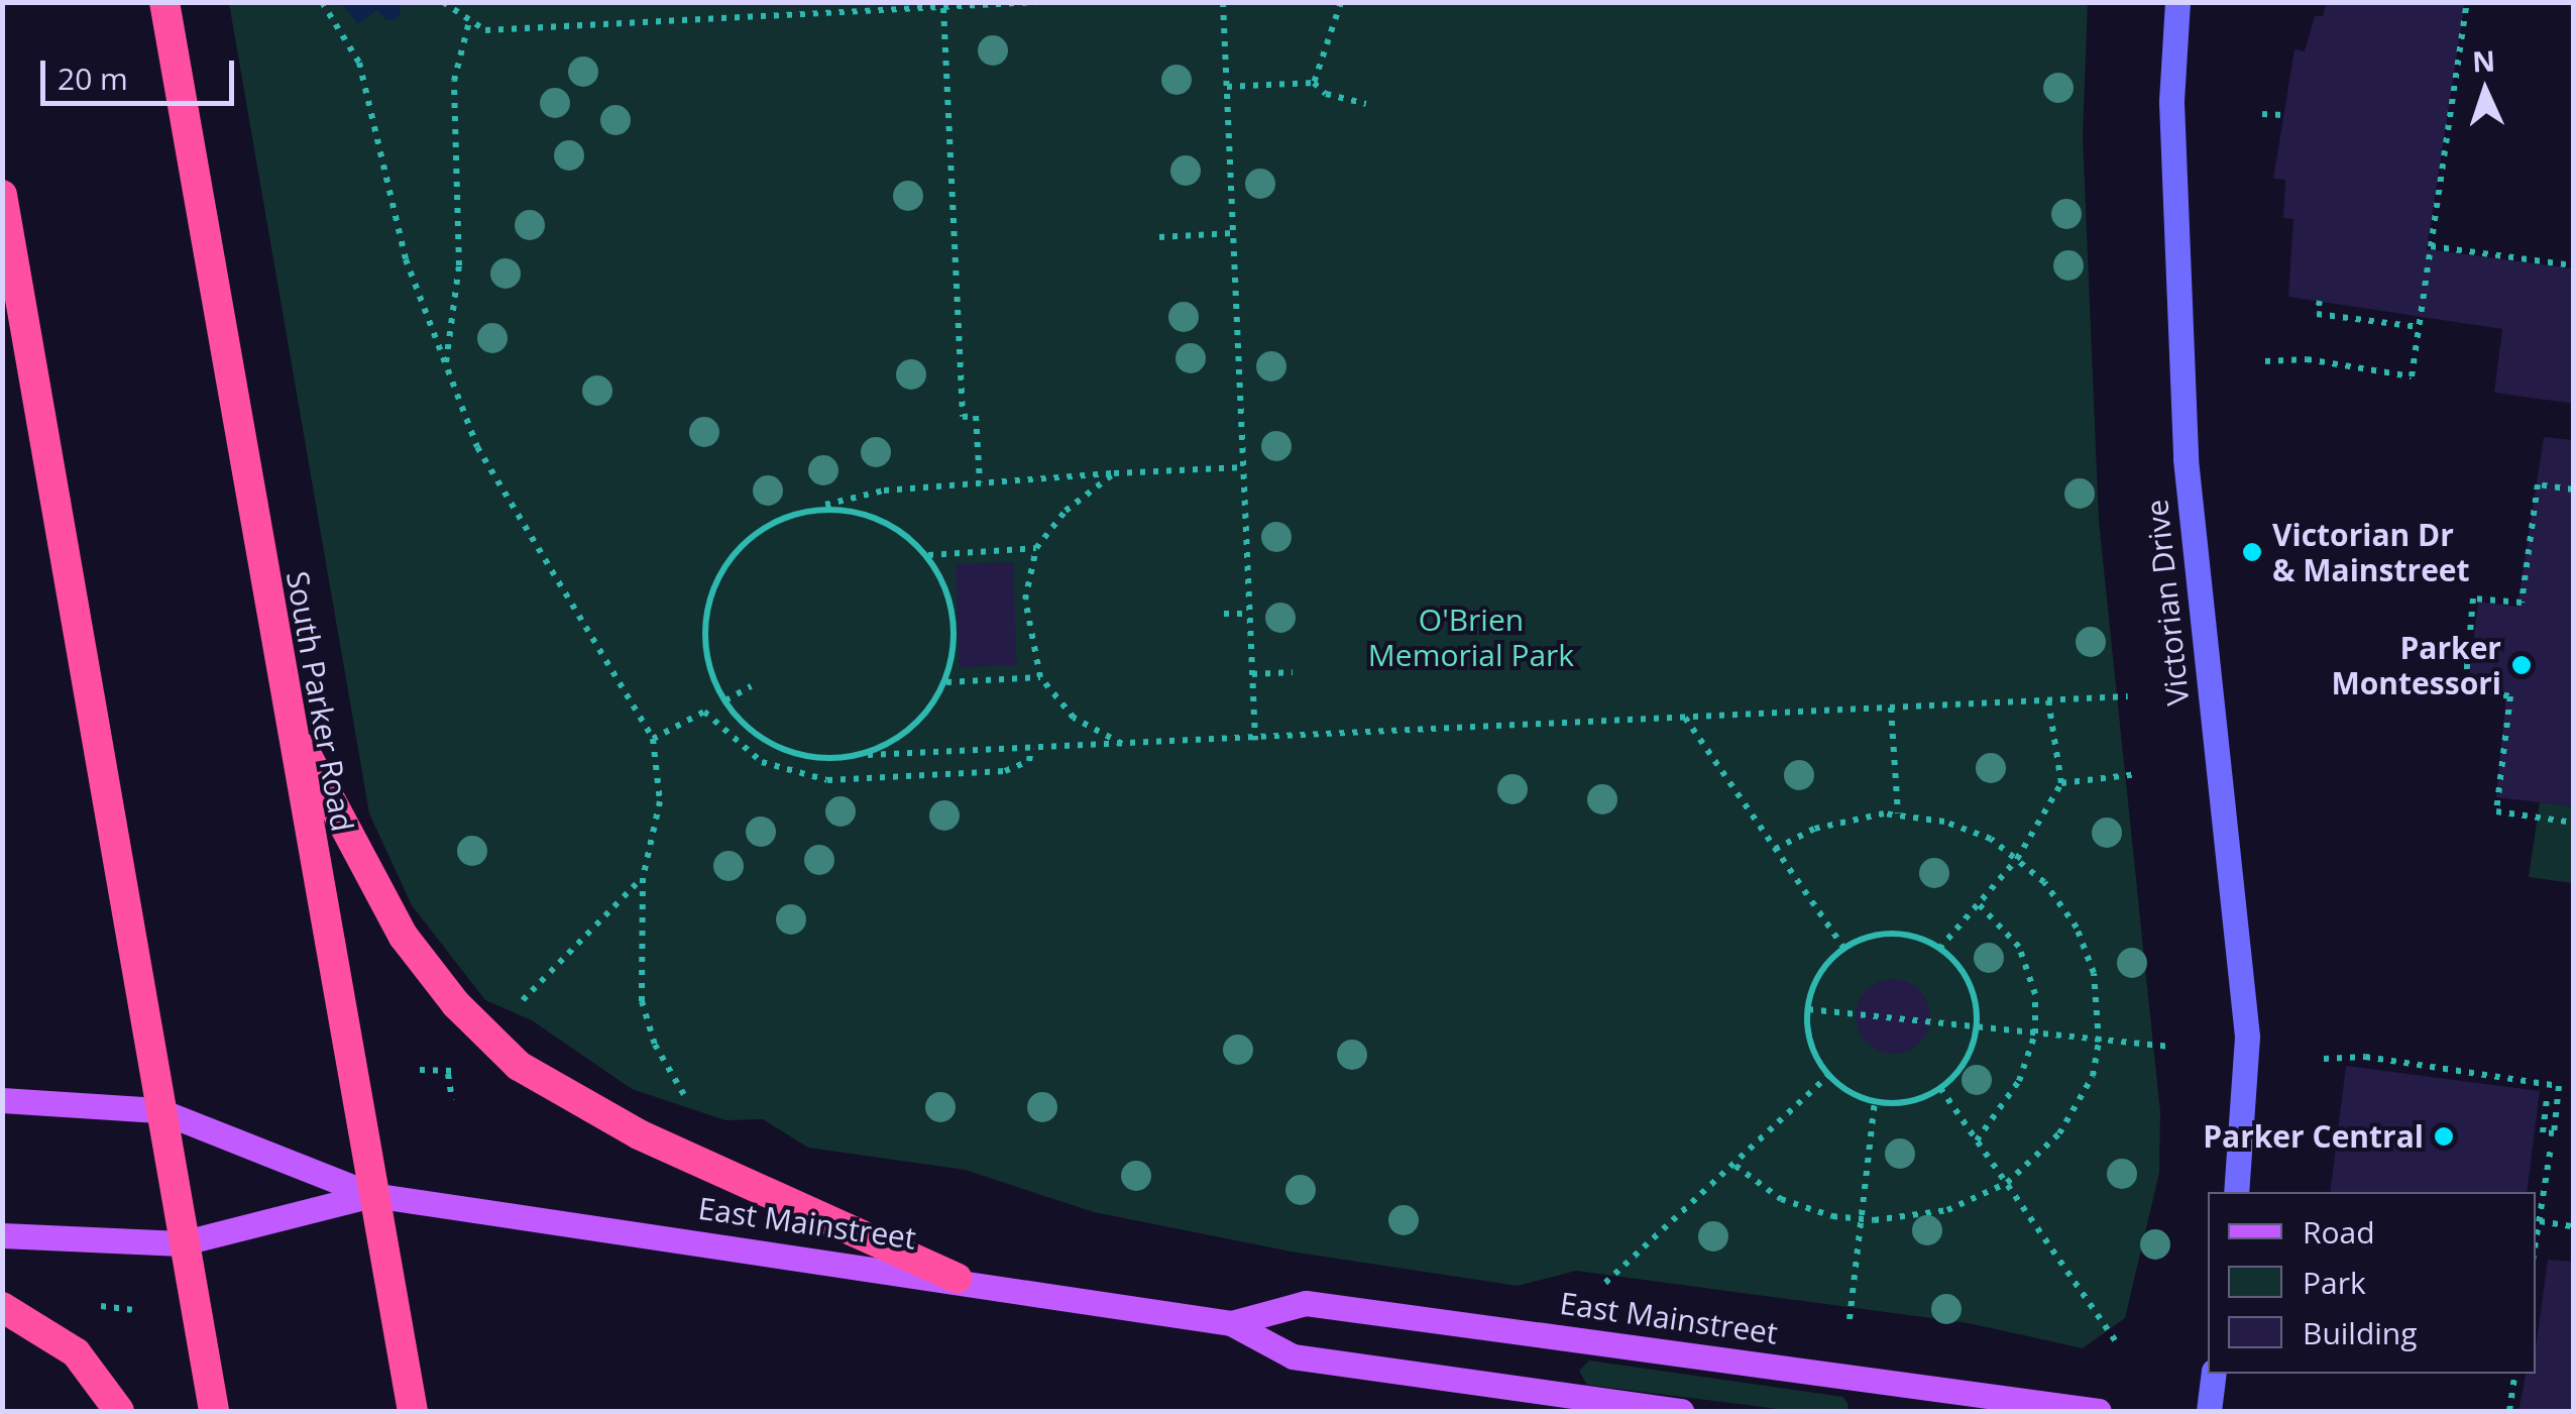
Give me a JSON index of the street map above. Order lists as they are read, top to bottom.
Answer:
{
  "streets": {
    "highway": ["South Parker Road"],
    "main road": ["East Mainstreet"],
    "street": ["Victorian Drive"]
  },
  "crossings": [
    ["South Parker Road", "East Mainstreet"]
  ],
  "parks": ["O'Brien Memorial Park"],
  "places": ["Victorian Dr & Mainstreet", "Parker Montessori", "Parker Central"],
  "legend": ["Road", "Park", "Building"],
  "scale_bar": "20 m",
  "north": "top"
}
